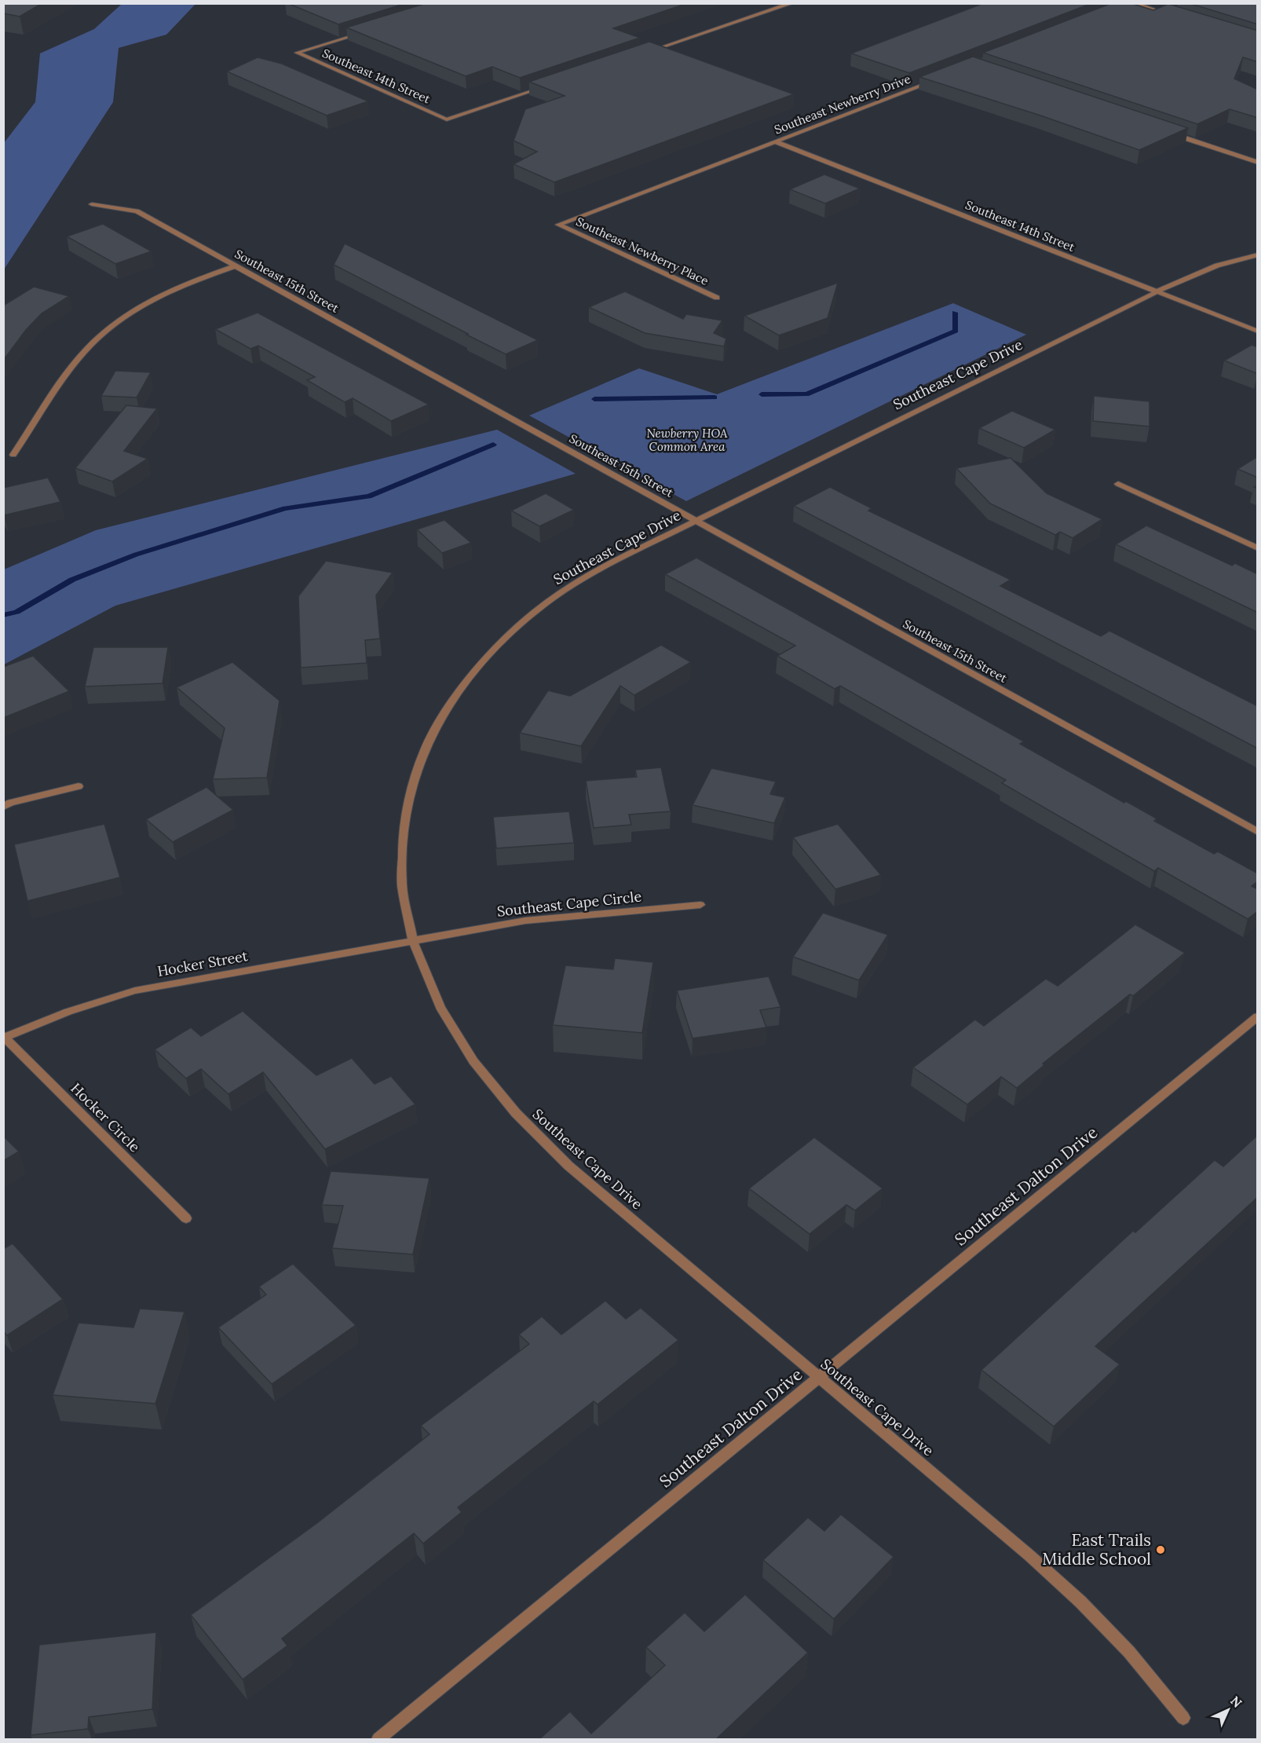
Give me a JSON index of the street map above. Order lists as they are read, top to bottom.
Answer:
{
  "streets": {
    "street": [
      "Southeast 14th Street",
      "Southeast Newberry Drive",
      "Southeast Newberry Place",
      "Southeast 15th Street",
      "Southeast Cape Drive",
      "Southeast Cape Circle",
      "Hocker Street",
      "Hocker Circle",
      "Southeast Dalton Drive"
    ]
  },
  "crossings": [
    ["Southeast 14th Street", "Southeast Newberry Drive"],
    ["Southeast 14th Street", "Southeast Cape Drive"],
    ["Southeast Newberry Drive", "Southeast Newberry Place"],
    ["Southeast 15th Street", "Southeast Cape Drive"],
    ["Southeast Cape Drive", "Southeast Cape Circle"],
    ["Southeast Cape Drive", "Hocker Street"],
    ["Southeast Cape Drive", "Southeast Dalton Drive"],
    ["Southeast Cape Circle", "Hocker Street"],
    ["Hocker Street", "Hocker Circle"]
  ],
  "parks": ["Newberry HOA Common Area"],
  "places": ["East Trails Middle School"],
  "north": "top right"
}
